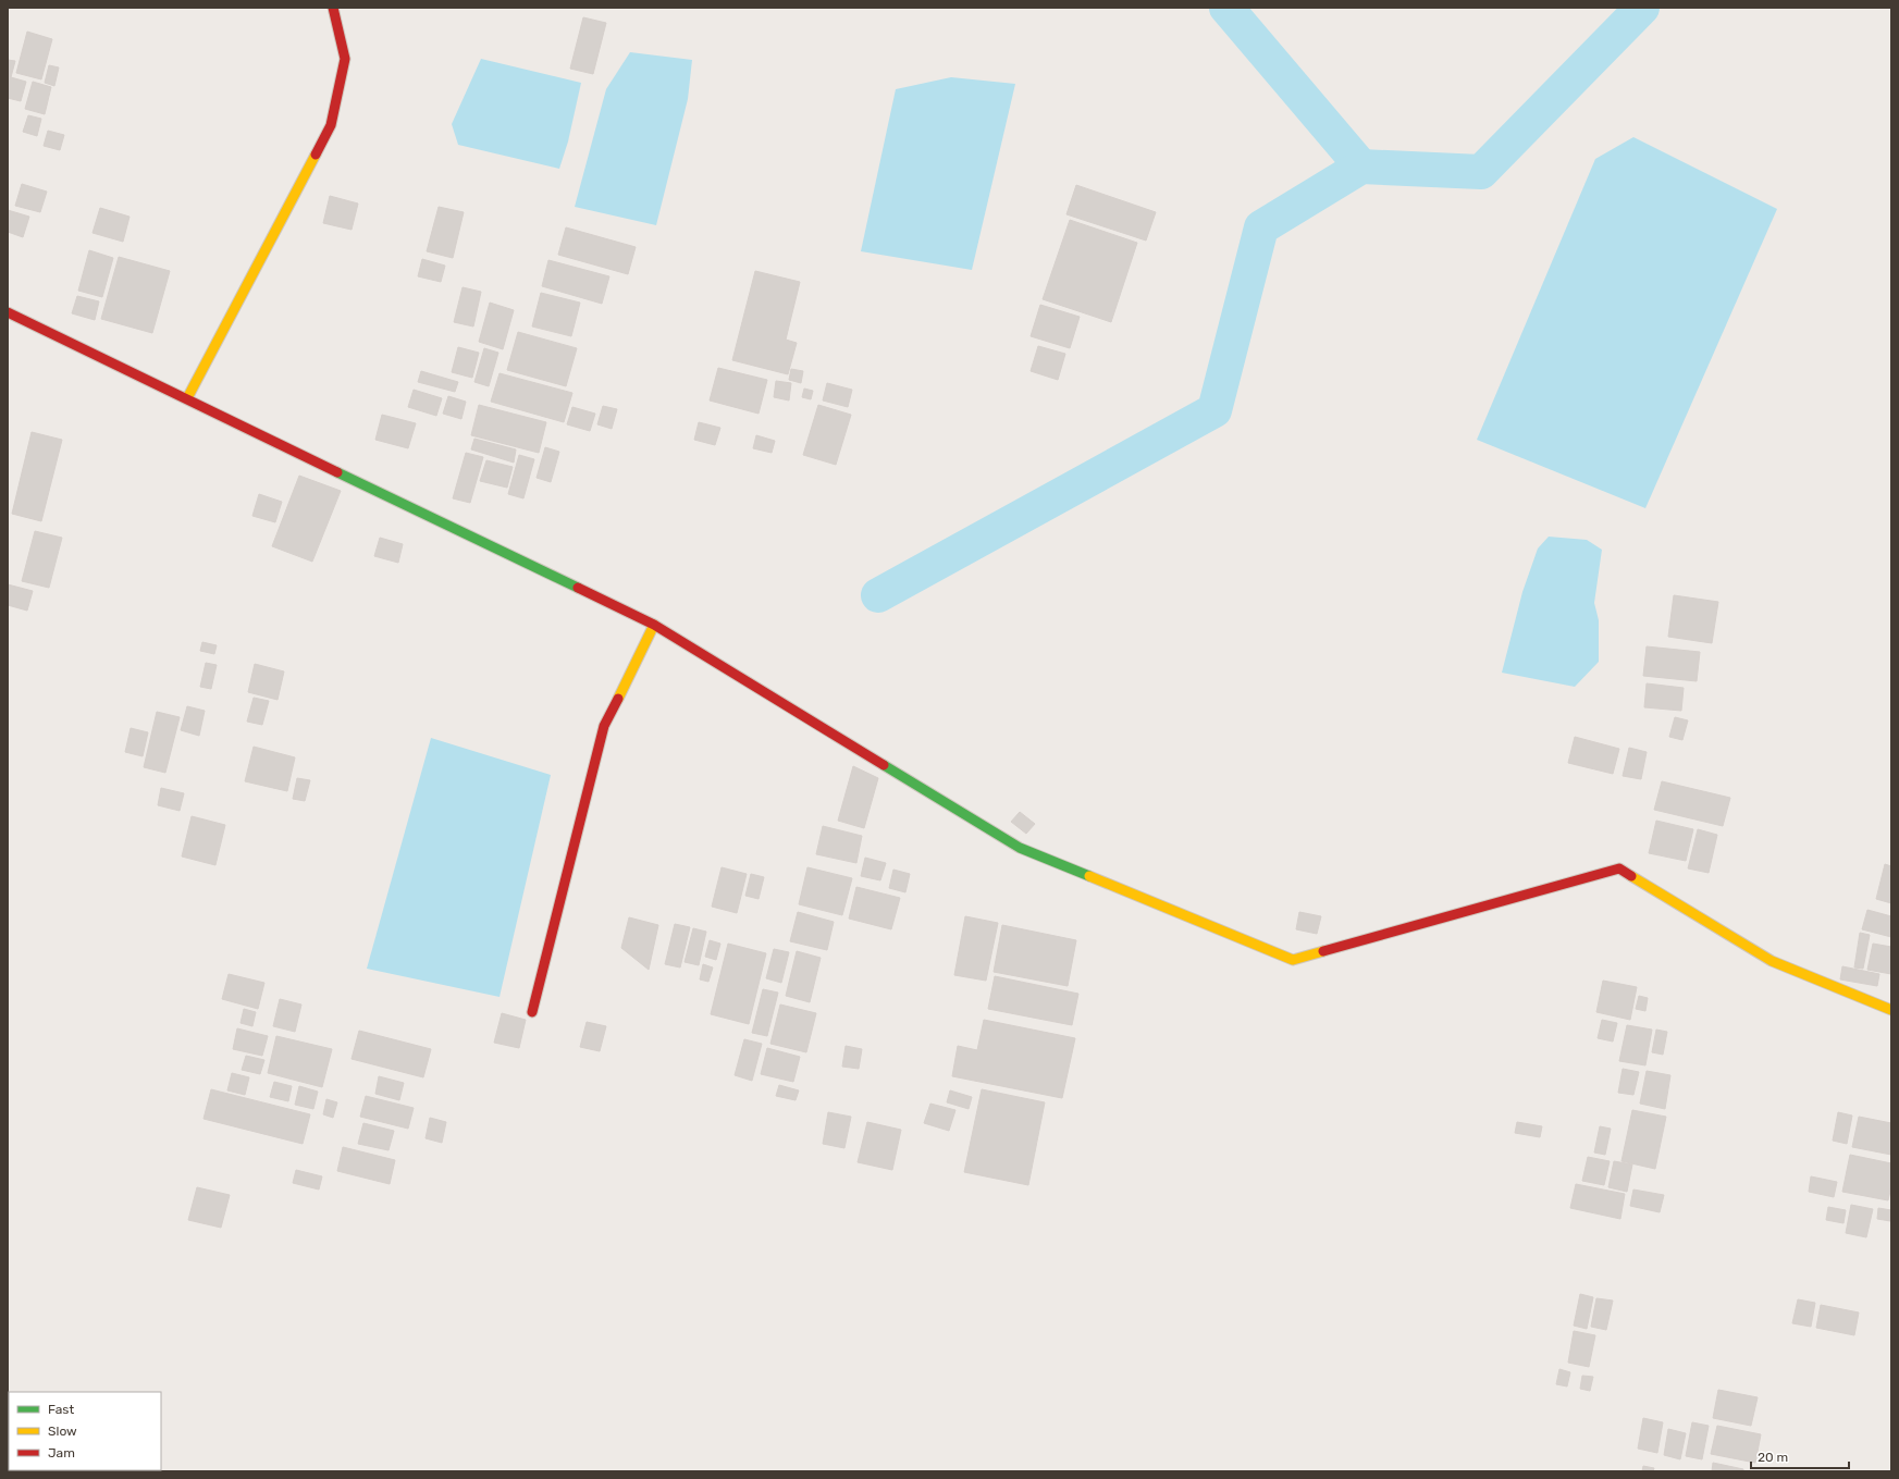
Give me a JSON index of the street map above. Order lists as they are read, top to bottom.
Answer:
{
  "legend": ["Fast", "Slow", "Jam"],
  "scale_bar": "20 m"
}
